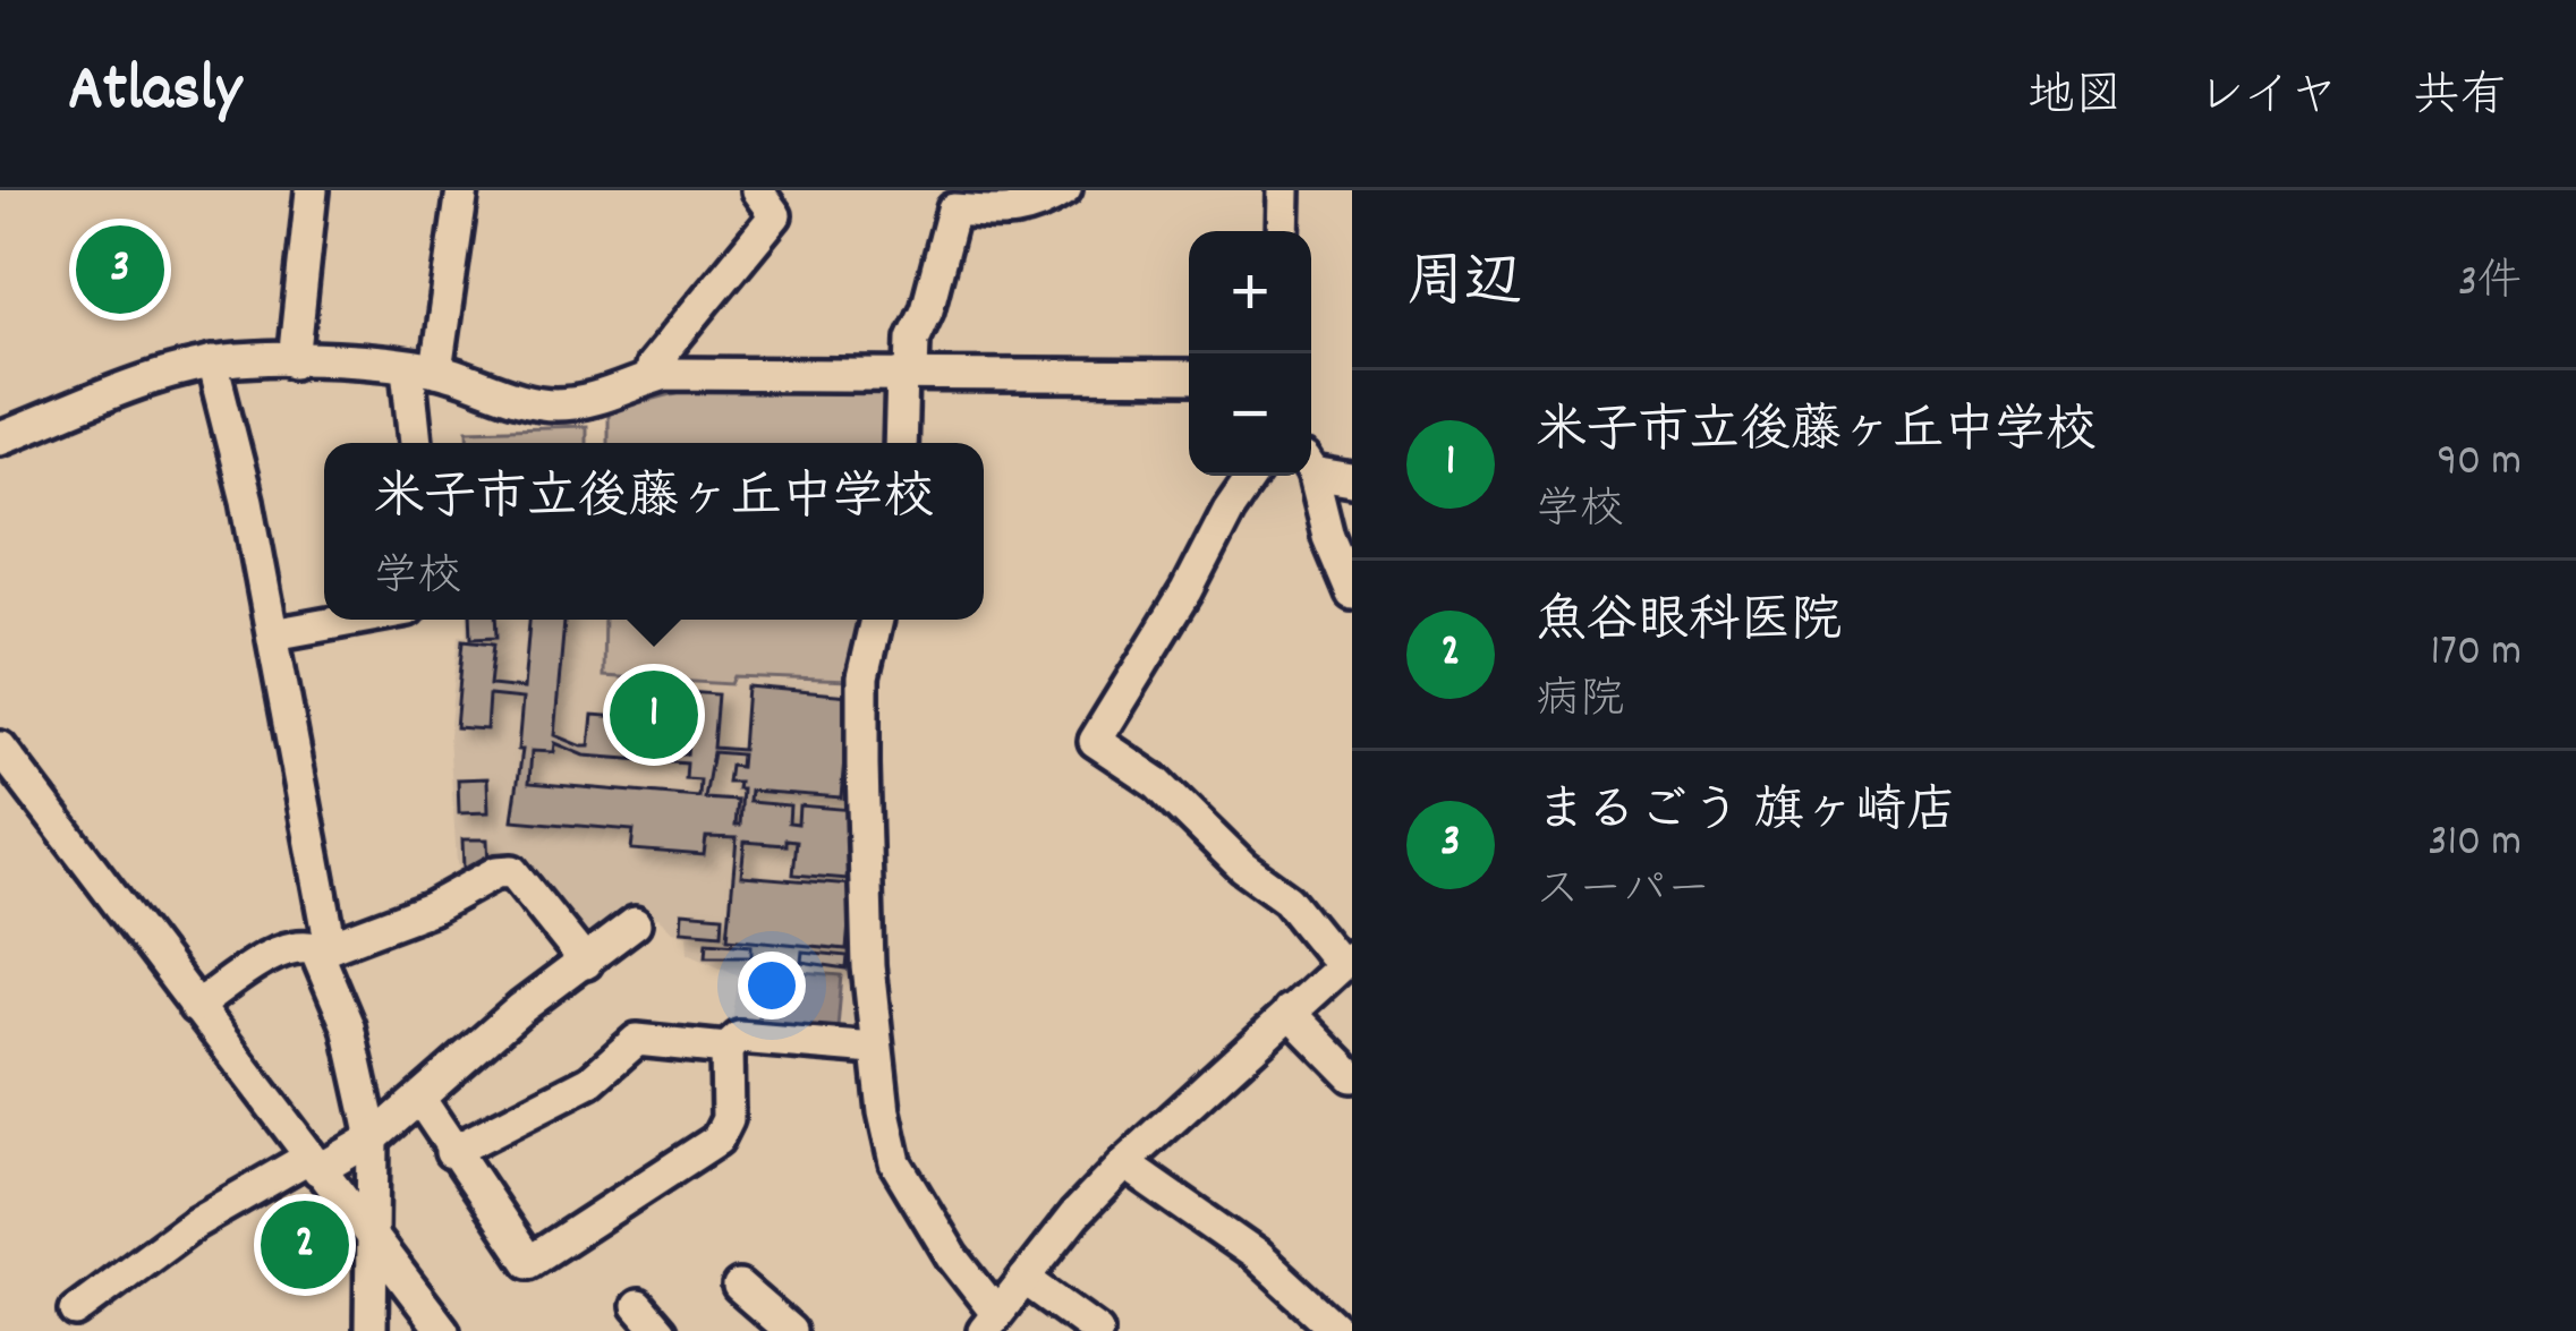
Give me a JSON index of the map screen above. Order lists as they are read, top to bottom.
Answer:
{
  "page": {
    "header": "Atlasly",
    "nav": ["地図", "レイヤ", "共有"],
    "heading": ["周辺", "3件"],
    "pins": ["3", "1", "2"],
    "map_buttons": ["+", "−"],
    "list": [
      {
        "mark": "1",
        "name": "米子市立後藤ヶ丘中学校",
        "note": "学校",
        "value": "90 m"
      },
      {
        "mark": "2",
        "name": "魚谷眼科医院",
        "note": "病院",
        "value": "170 m"
      },
      {
        "mark": "3",
        "name": "まるごう 旗ヶ崎店",
        "note": "スーパー",
        "value": "310 m"
      }
    ],
    "popup": ["米子市立後藤ヶ丘中学校", "学校"]
  }
}
